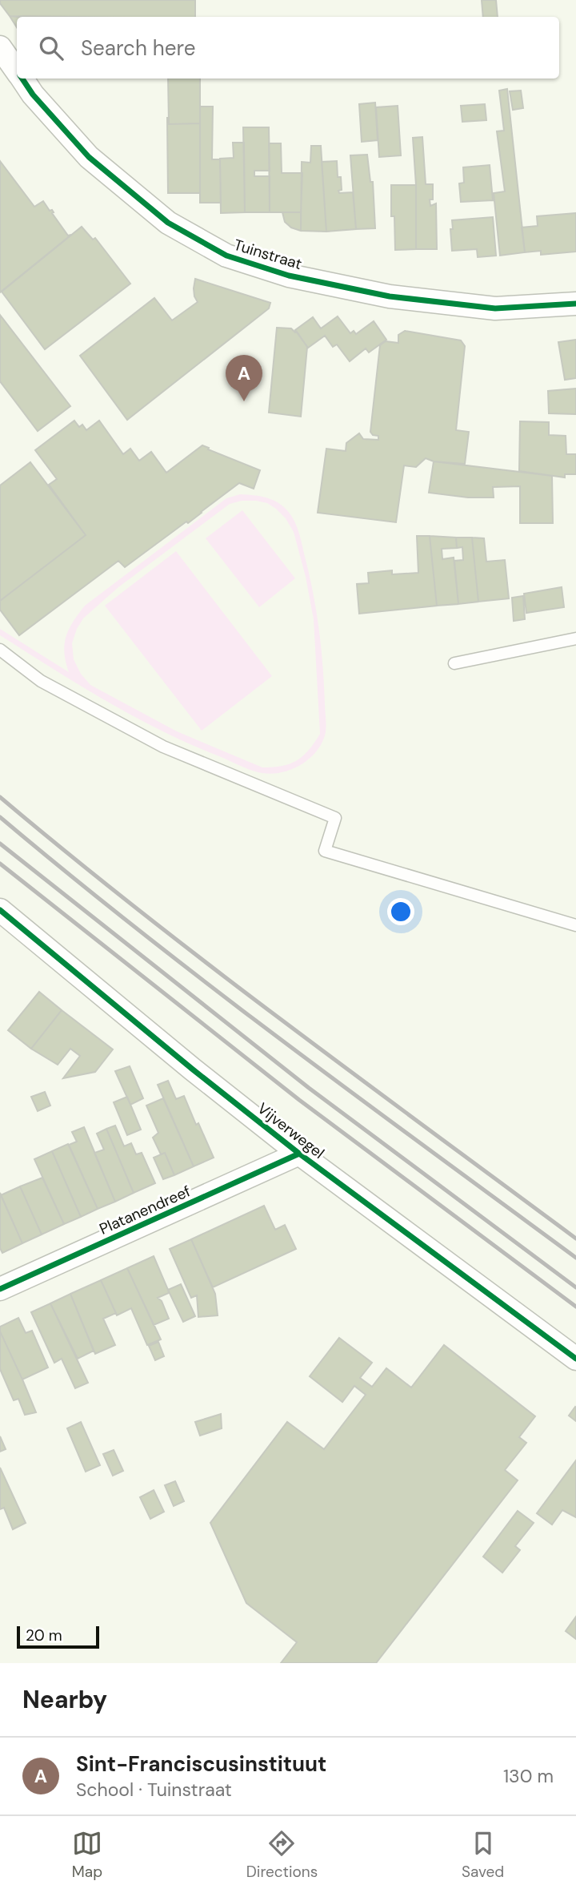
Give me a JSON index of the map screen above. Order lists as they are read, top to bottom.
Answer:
{
  "streets": {
    "street": ["Tuinstraat", "Vijverwegel", "Platanendreef"]
  },
  "crossings": [
    ["Vijverwegel", "Platanendreef"]
  ],
  "scale_bar": "20 m",
  "page": {
    "search": "Search here",
    "pins": "A",
    "scale": "20 m",
    "heading": "Nearby",
    "list": [
      {
        "mark": "A",
        "name": "Sint-Franciscusinstituut",
        "note": "School · Tuinstraat",
        "value": "130 m"
      }
    ],
    "nav": ["Map", "Directions", "Saved"]
  }
}
